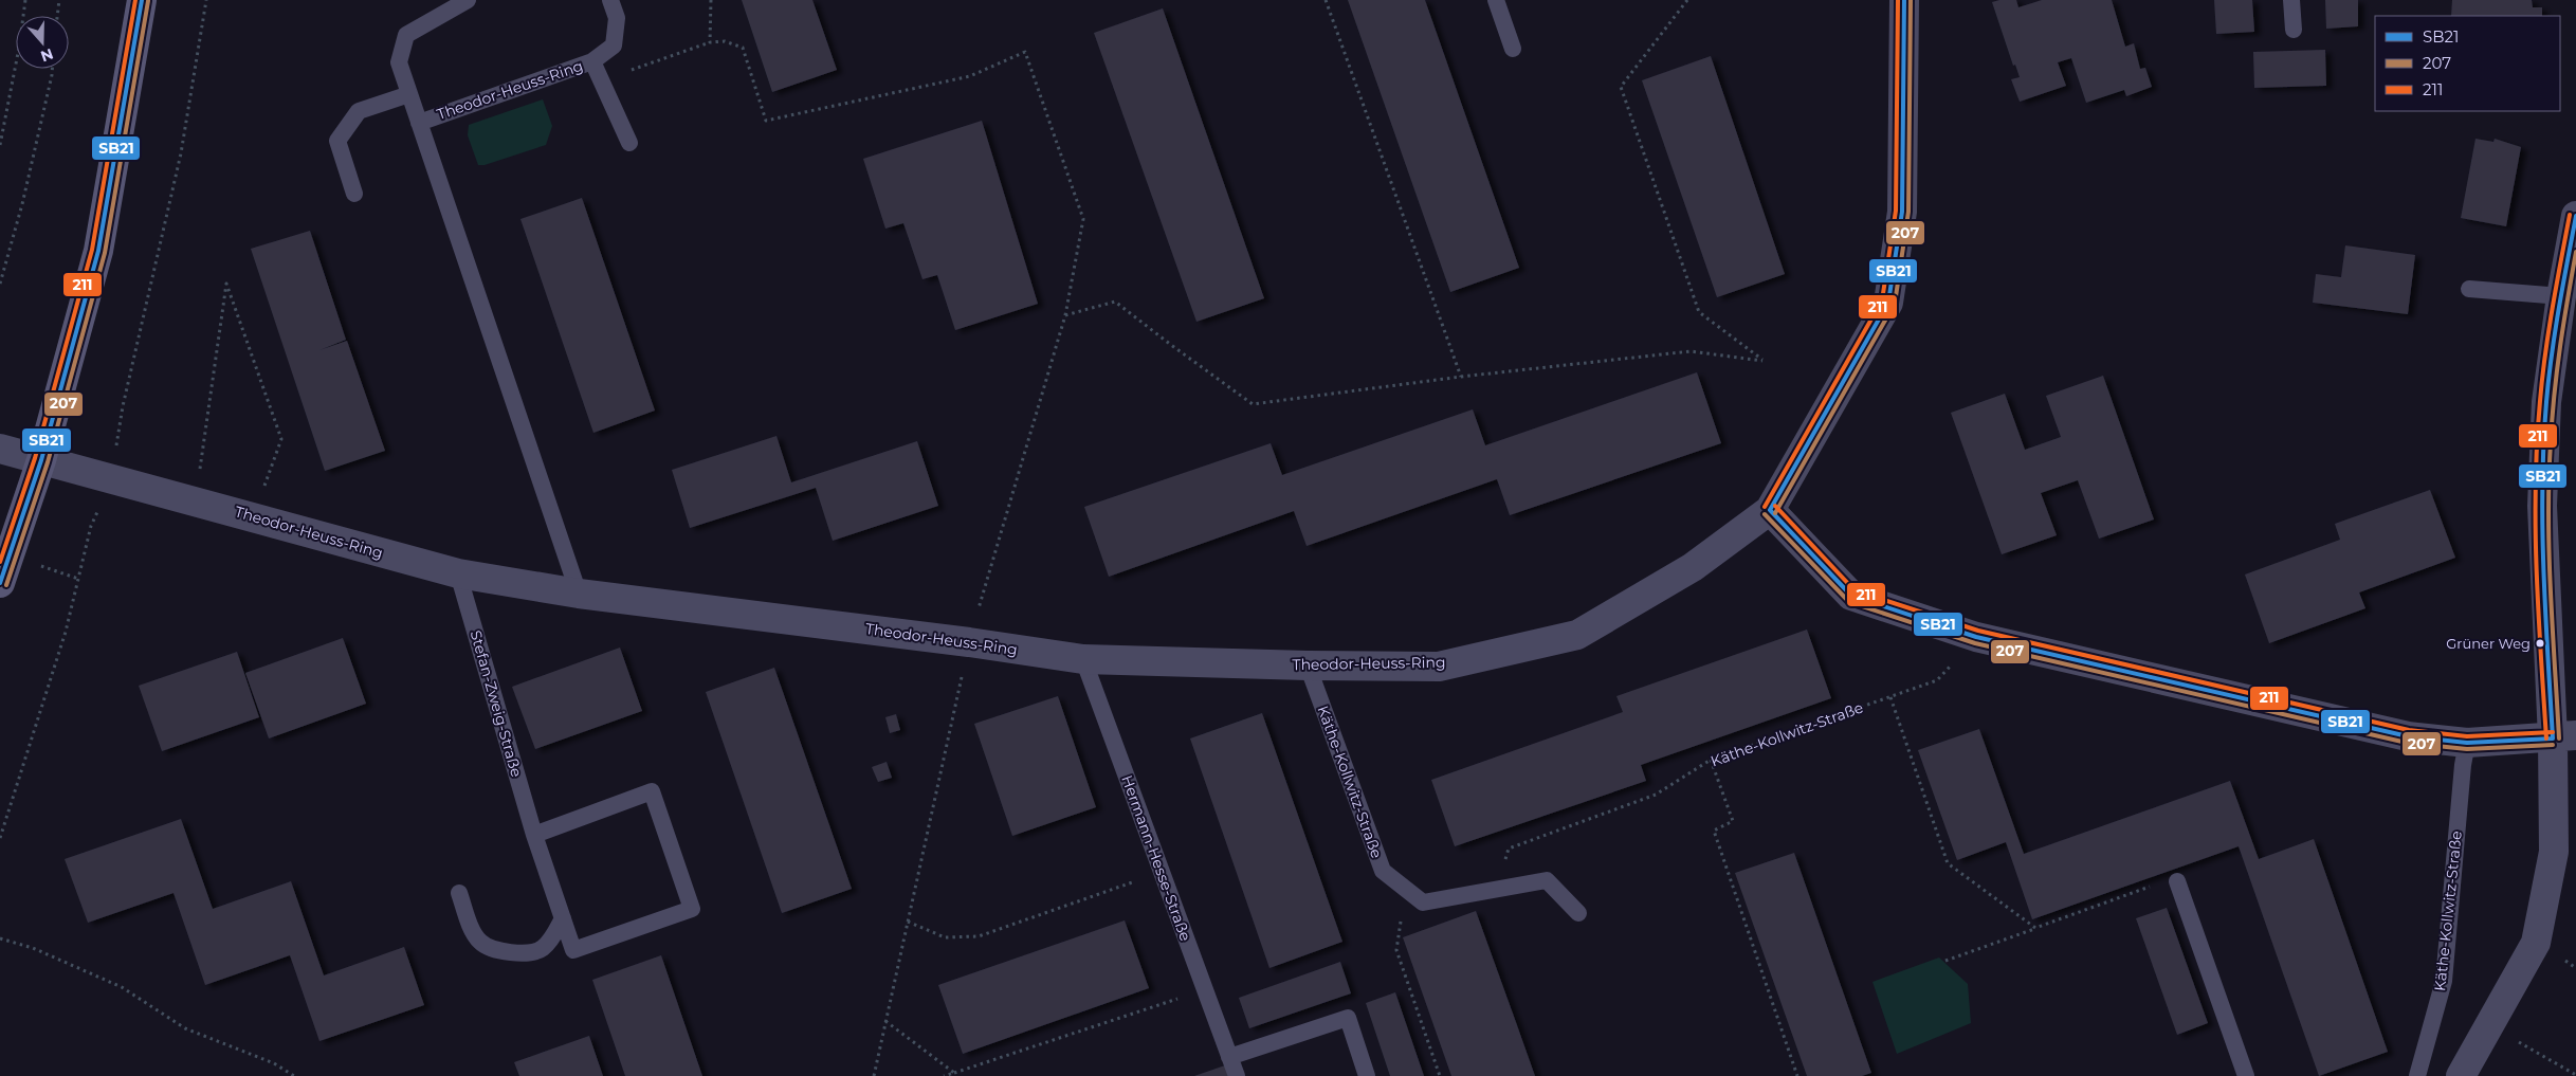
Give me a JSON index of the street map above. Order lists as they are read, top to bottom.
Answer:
{
  "streets": {
    "street": ["Theodor-Heuss-Ring"],
    "lane": ["Stefan-Zweig-Straße", "Käthe-Kollwitz-Straße", "Hermann-Hesse-Straße"]
  },
  "crossings": [
    ["Theodor-Heuss-Ring", "Stefan-Zweig-Straße"],
    ["Theodor-Heuss-Ring", "Käthe-Kollwitz-Straße"],
    ["Theodor-Heuss-Ring", "Hermann-Hesse-Straße"]
  ],
  "places": ["Grüner Weg"],
  "lines": ["transit line SB21", "transit line 207", "transit line 211"],
  "legend": ["SB21", "207", "211"],
  "north": "bottom"
}
